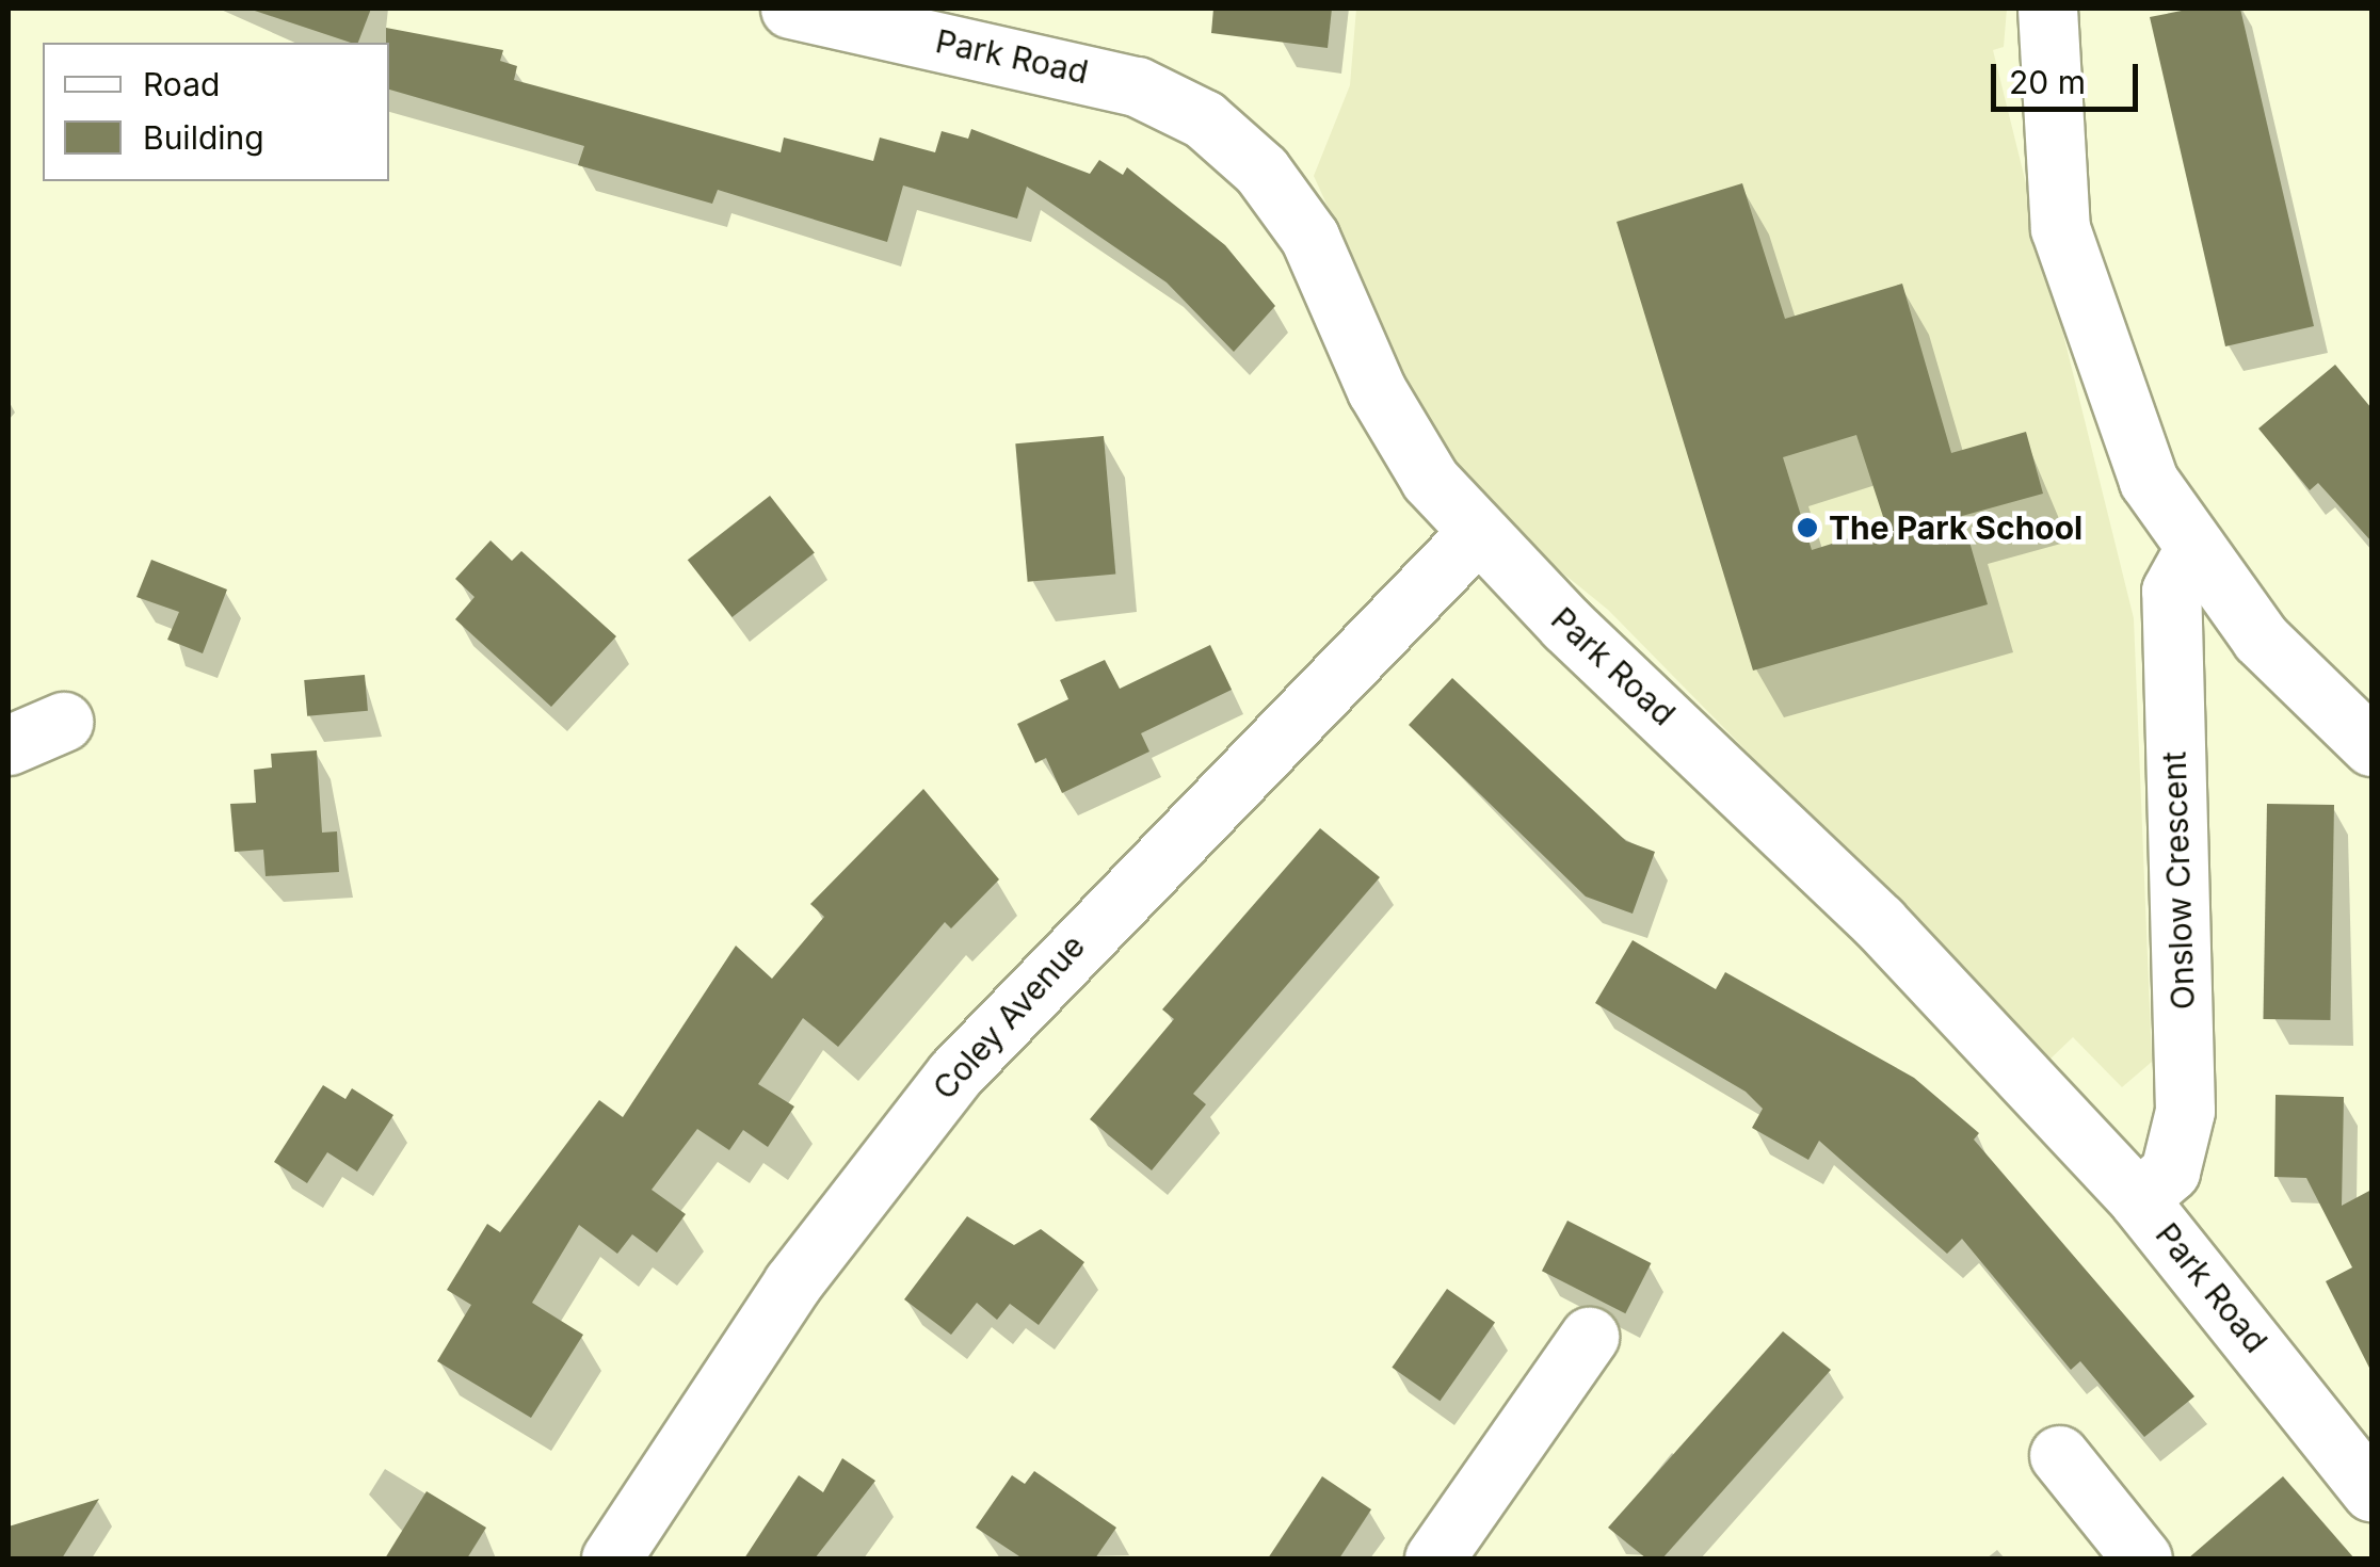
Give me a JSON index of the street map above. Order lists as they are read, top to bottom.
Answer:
{
  "streets": {
    "street": ["Park Road", "Onslow Crescent", "Coley Avenue"]
  },
  "crossings": [
    ["Park Road", "Onslow Crescent"],
    ["Park Road", "Coley Avenue"]
  ],
  "places": ["The Park School"],
  "legend": ["Road", "Building"],
  "scale_bar": "20 m"
}
